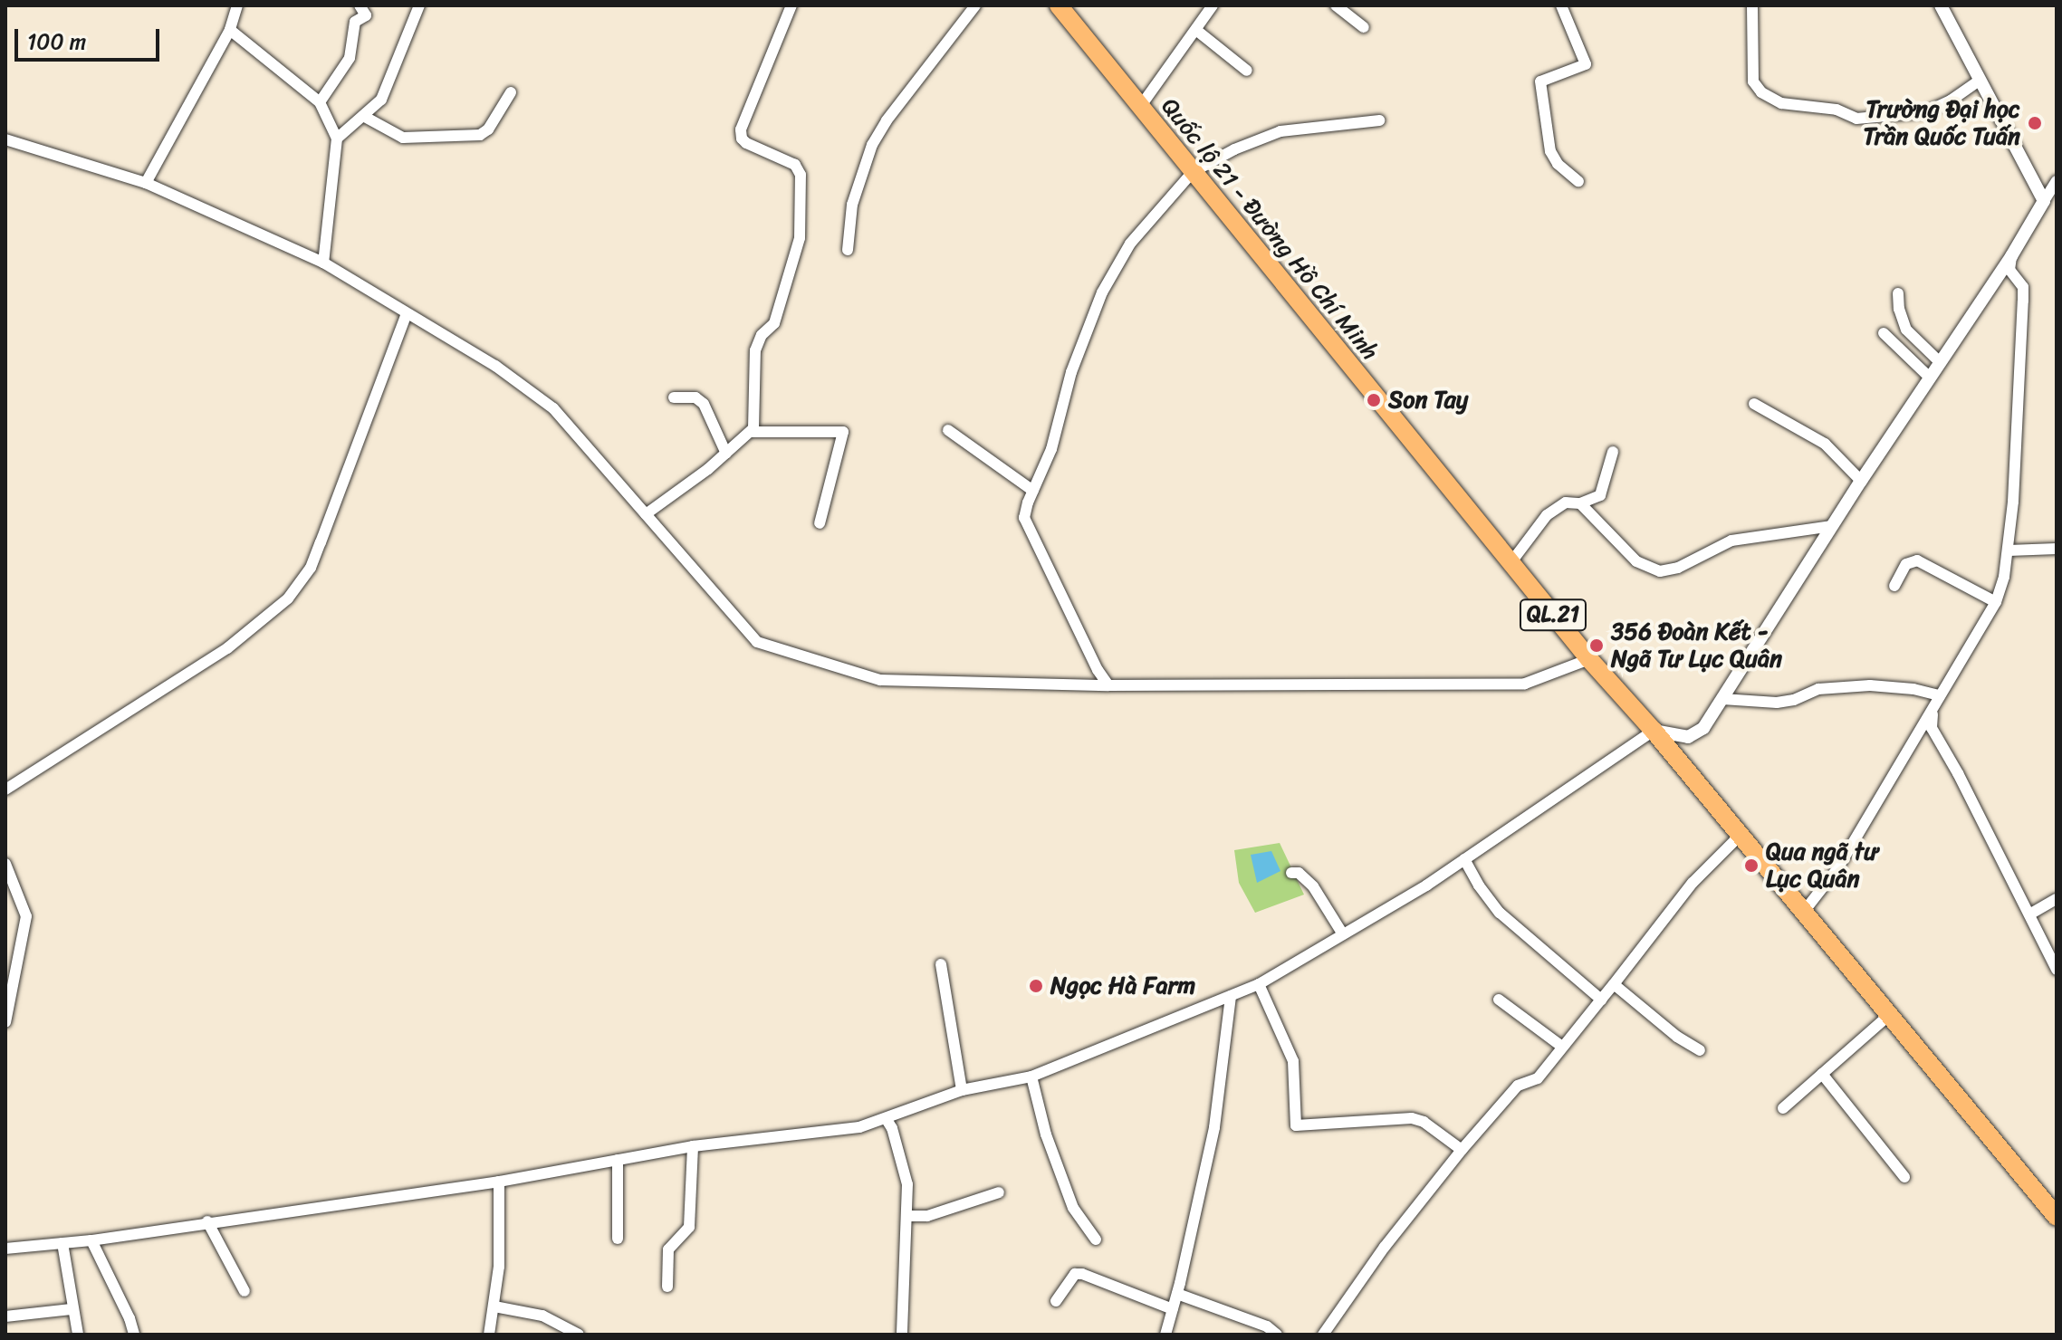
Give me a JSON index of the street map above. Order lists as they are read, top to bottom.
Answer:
{
  "streets": {
    "highway": ["Quốc lộ 21 - Đường Hồ Chí Minh", "QL.21"]
  },
  "places": [
    "Trường Đại học Trần Quốc Tuấn",
    "Son Tay",
    "356 Đoàn Kết - Ngã Tư Lục Quân",
    "Qua ngã tư Lục Quân",
    "Ngọc Hà Farm"
  ],
  "scale_bar": "100 m"
}
